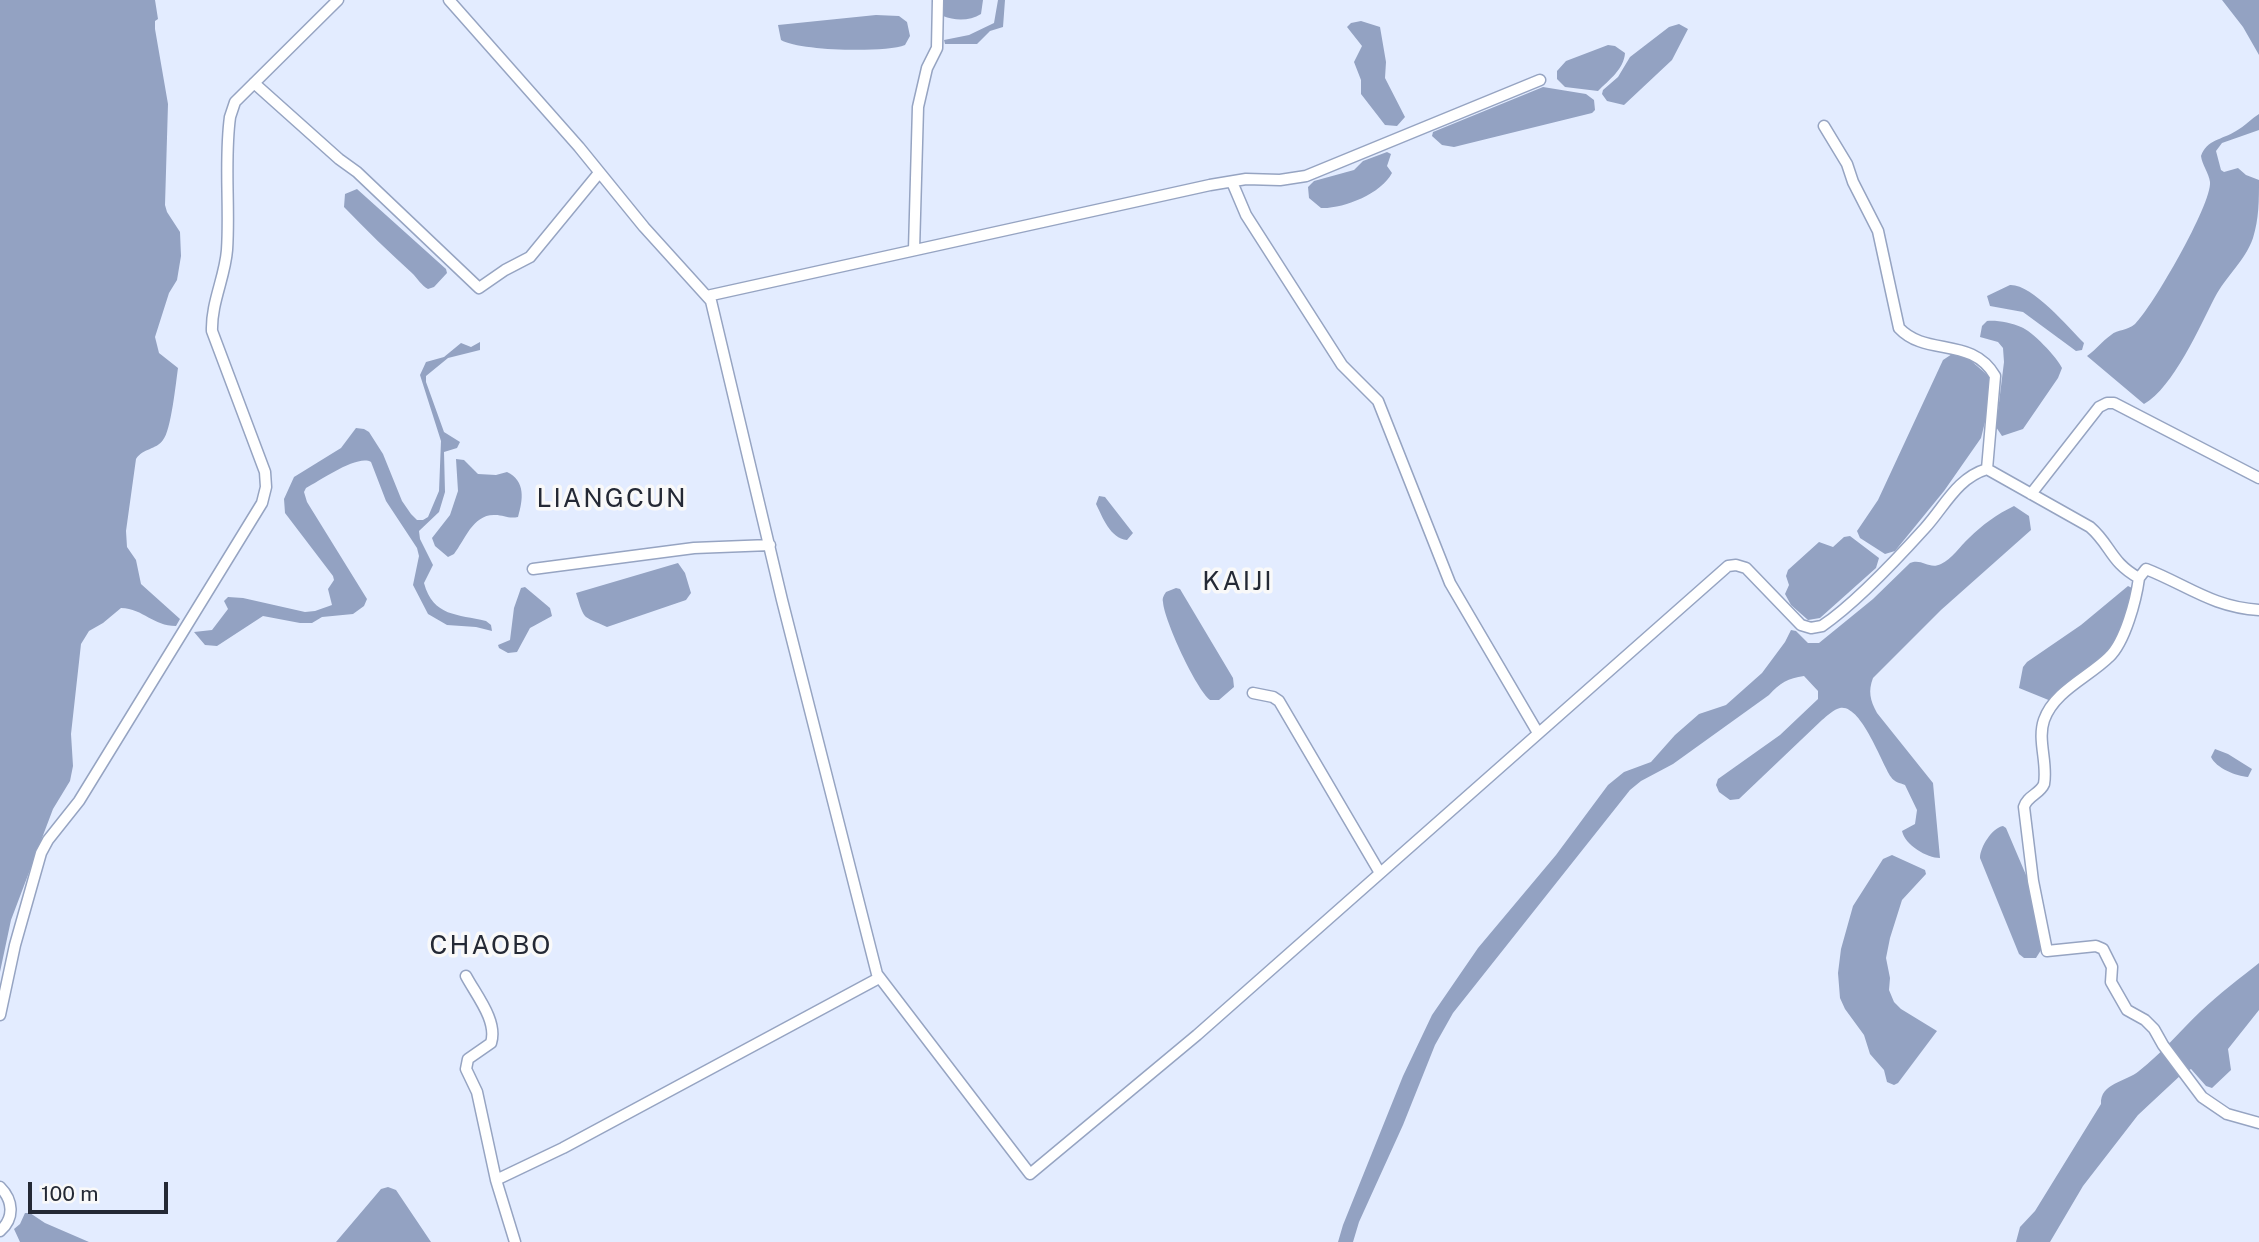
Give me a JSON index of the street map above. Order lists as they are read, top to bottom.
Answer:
{
  "districts": ["LIANGCUN", "KAIJI", "CHAOBO"],
  "scale_bar": "100 m"
}
